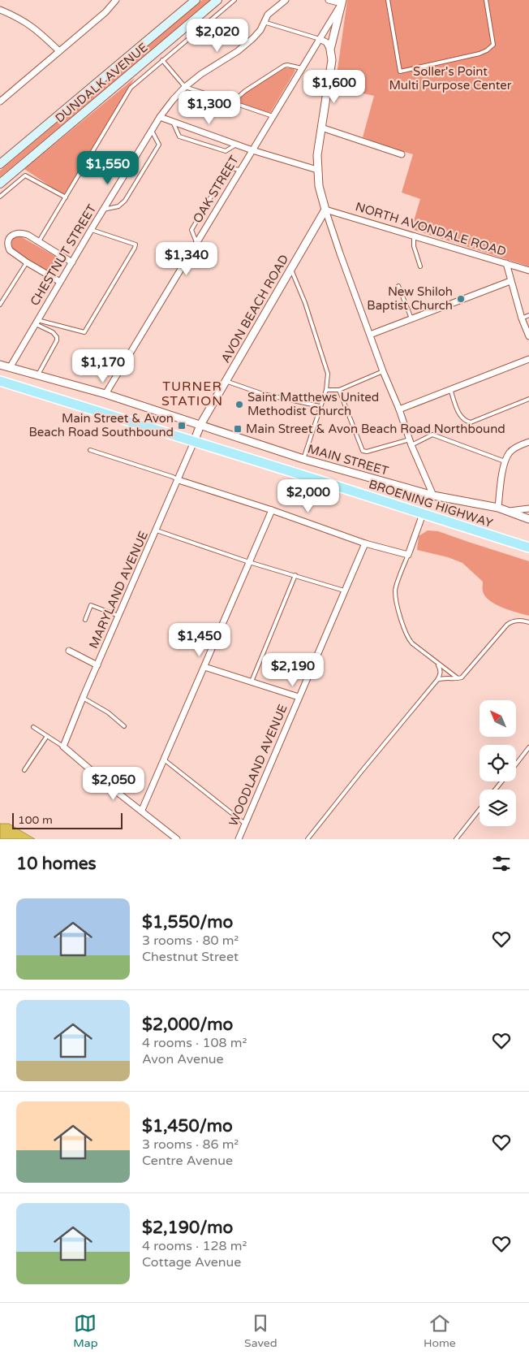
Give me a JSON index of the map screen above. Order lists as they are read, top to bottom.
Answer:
{
  "streets": {
    "main road": ["DUNDALK AVENUE", "BROENING HIGHWAY"],
    "street": [
      "OAK STREET",
      "NORTH AVONDALE ROAD",
      "CHESTNUT STREET",
      "AVON BEACH ROAD",
      "MAIN STREET",
      "MARYLAND AVENUE",
      "WOODLAND AVENUE"
    ]
  },
  "crossings": [
    ["OAK STREET", "MAIN STREET"],
    ["NORTH AVONDALE ROAD", "AVON BEACH ROAD"],
    ["CHESTNUT STREET", "MAIN STREET"],
    ["AVON BEACH ROAD", "MAIN STREET"],
    ["AVON BEACH ROAD", "BROENING HIGHWAY"],
    ["AVON BEACH ROAD", "MARYLAND AVENUE"],
    ["BROENING HIGHWAY", "MARYLAND AVENUE"]
  ],
  "districts": ["TURNER STATION"],
  "parks": ["Soller's Point Multi Purpose Center"],
  "places": {
    "other": ["New Shiloh Baptist Church", "Saint Matthews United Methodist Church"],
    "transit": ["Main Street & Avon Beach Road Southbound", "Main Street & Avon Beach Road Northbound"]
  },
  "scale_bar": "100 m",
  "north": "top left",
  "page": {
    "price": [
      "$2,020",
      "$1,600",
      "$1,300",
      "$1,550",
      "$1,340",
      "$1,170",
      "$2,000",
      "$1,450",
      "$2,190",
      "$2,050"
    ],
    "scale": "100 m",
    "heading": "10 homes",
    "list": [
      {
        "name": "$1,550/mo",
        "note": "3 rooms · 80 m² · Chestnut Street"
      },
      {
        "name": "$2,000/mo",
        "note": "4 rooms · 108 m² · Avon Avenue"
      },
      {
        "name": "$1,450/mo",
        "note": "3 rooms · 86 m² · Centre Avenue"
      },
      {
        "name": "$2,190/mo",
        "note": "4 rooms · 128 m² · Cottage Avenue"
      }
    ],
    "tabs": ["Map", "Saved", "Home"]
  }
}
